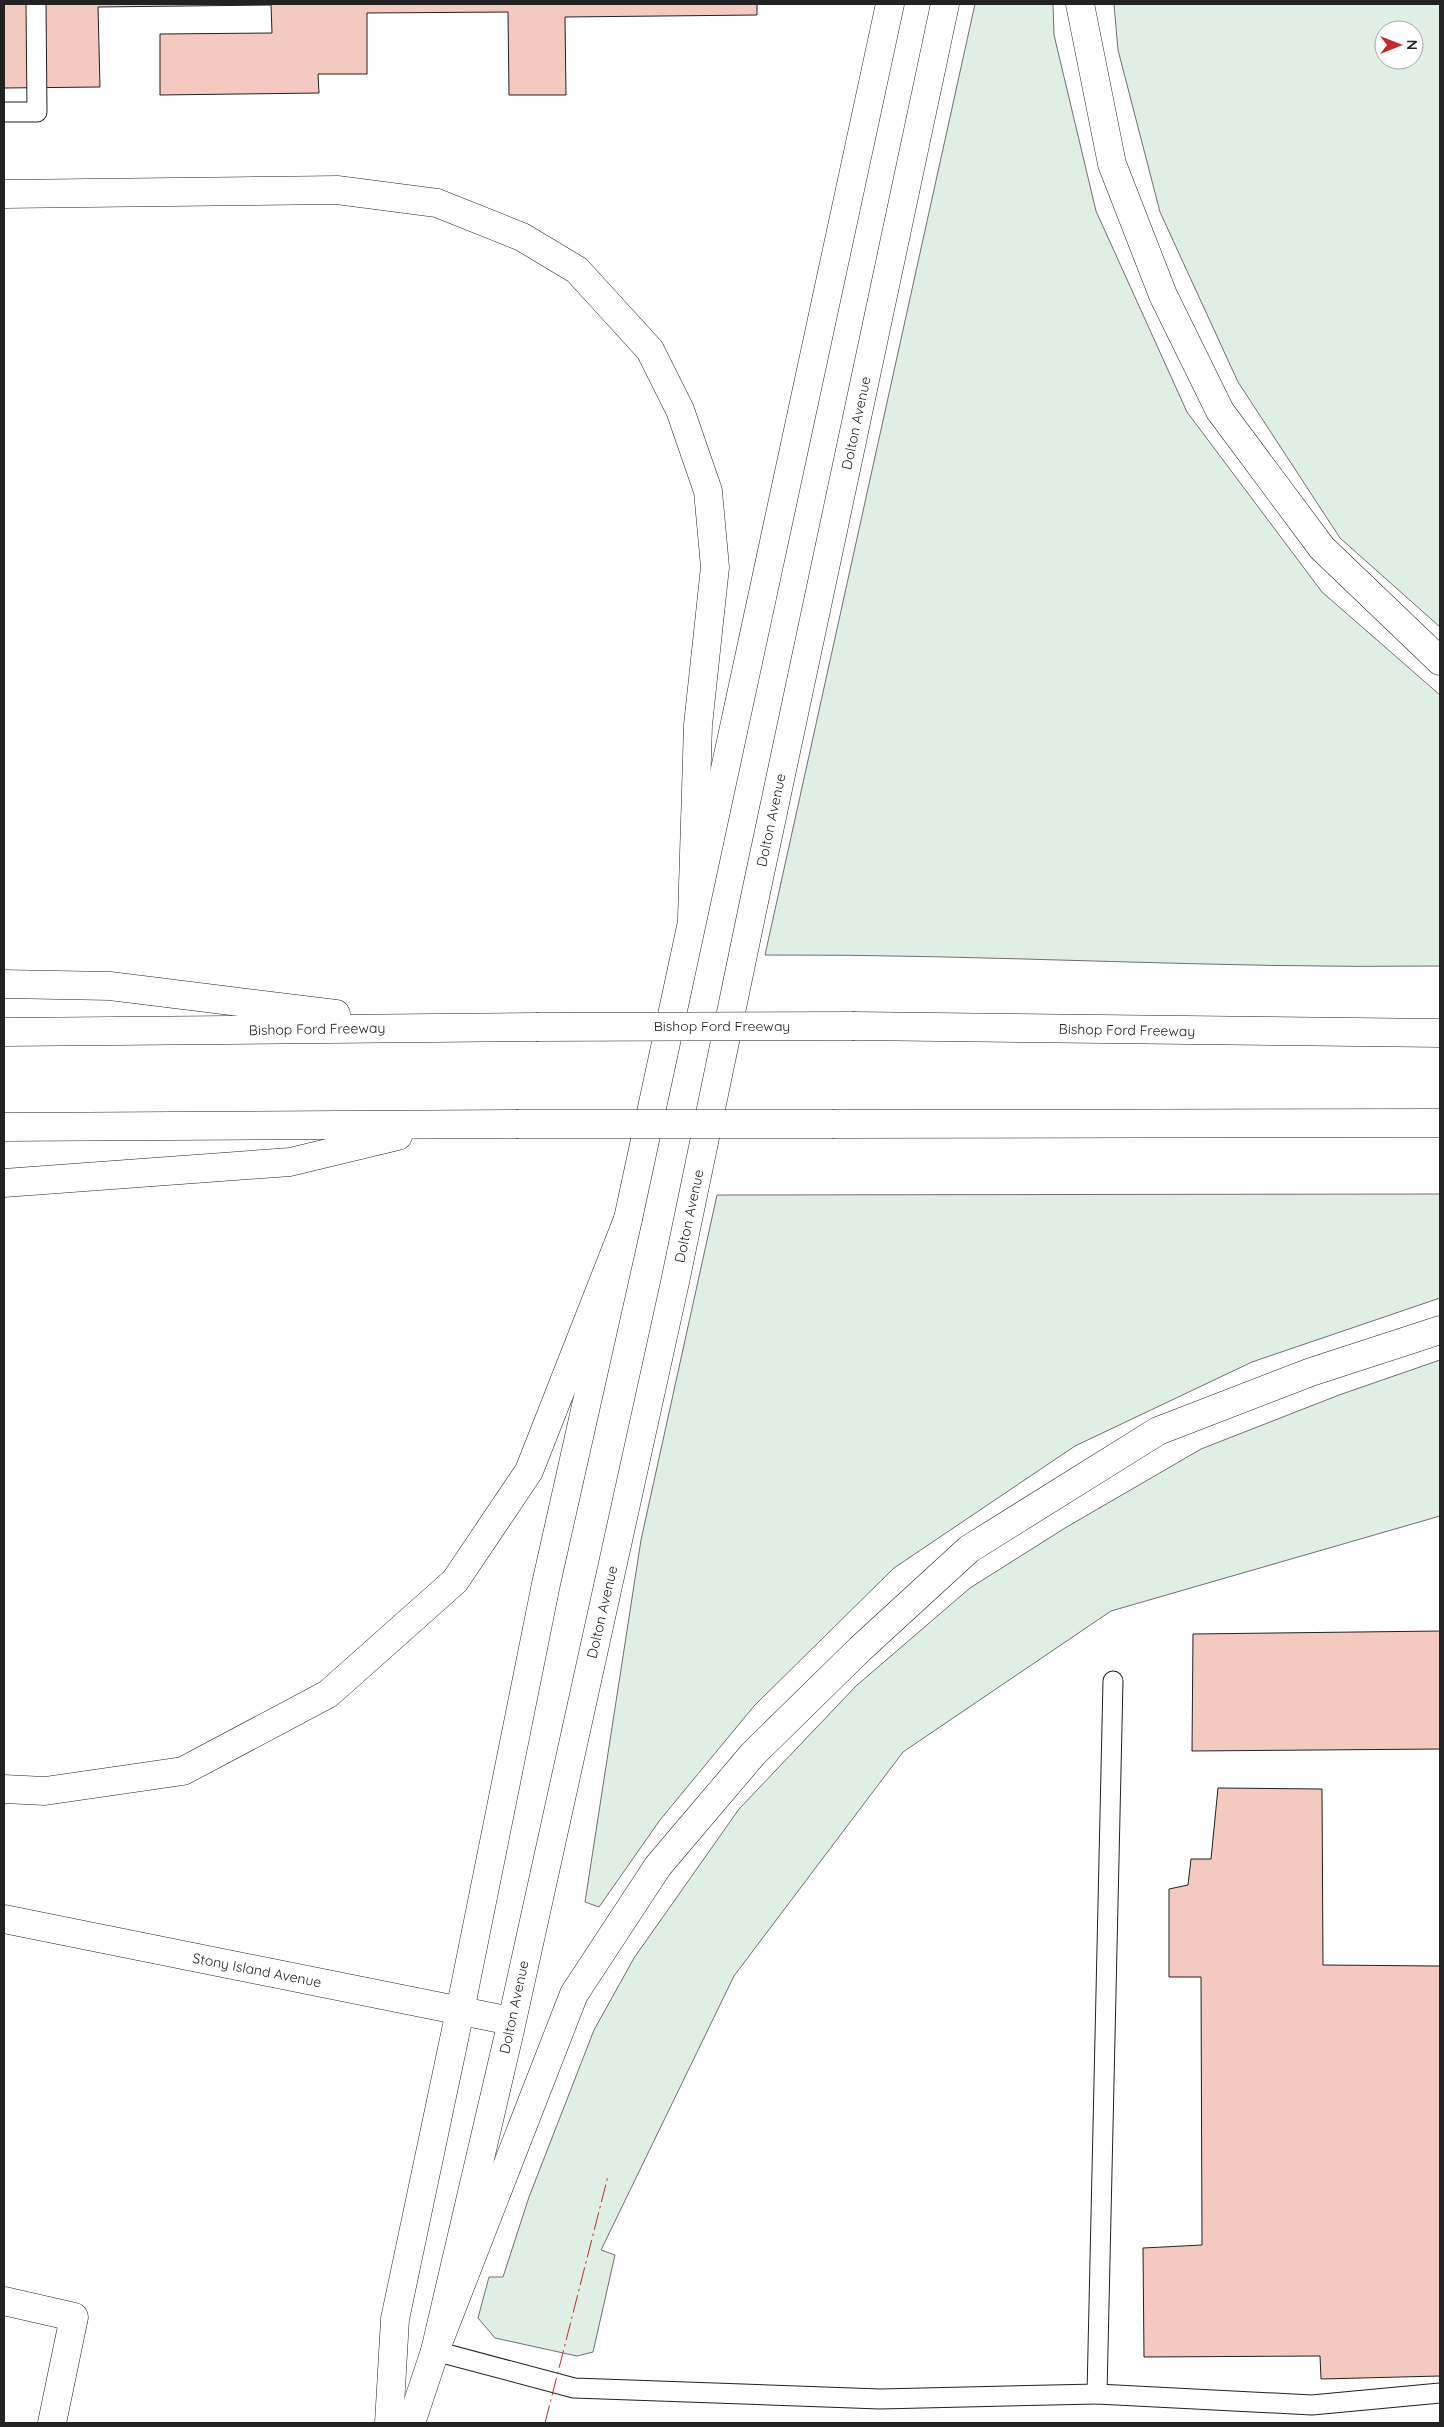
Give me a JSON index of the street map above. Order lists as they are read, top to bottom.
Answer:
{
  "streets": {
    "main road": ["Dolton Avenue", "Bishop Ford Freeway", "Stony Island Avenue"]
  },
  "crossings": [
    ["Dolton Avenue", "Stony Island Avenue"]
  ],
  "north": "right"
}
